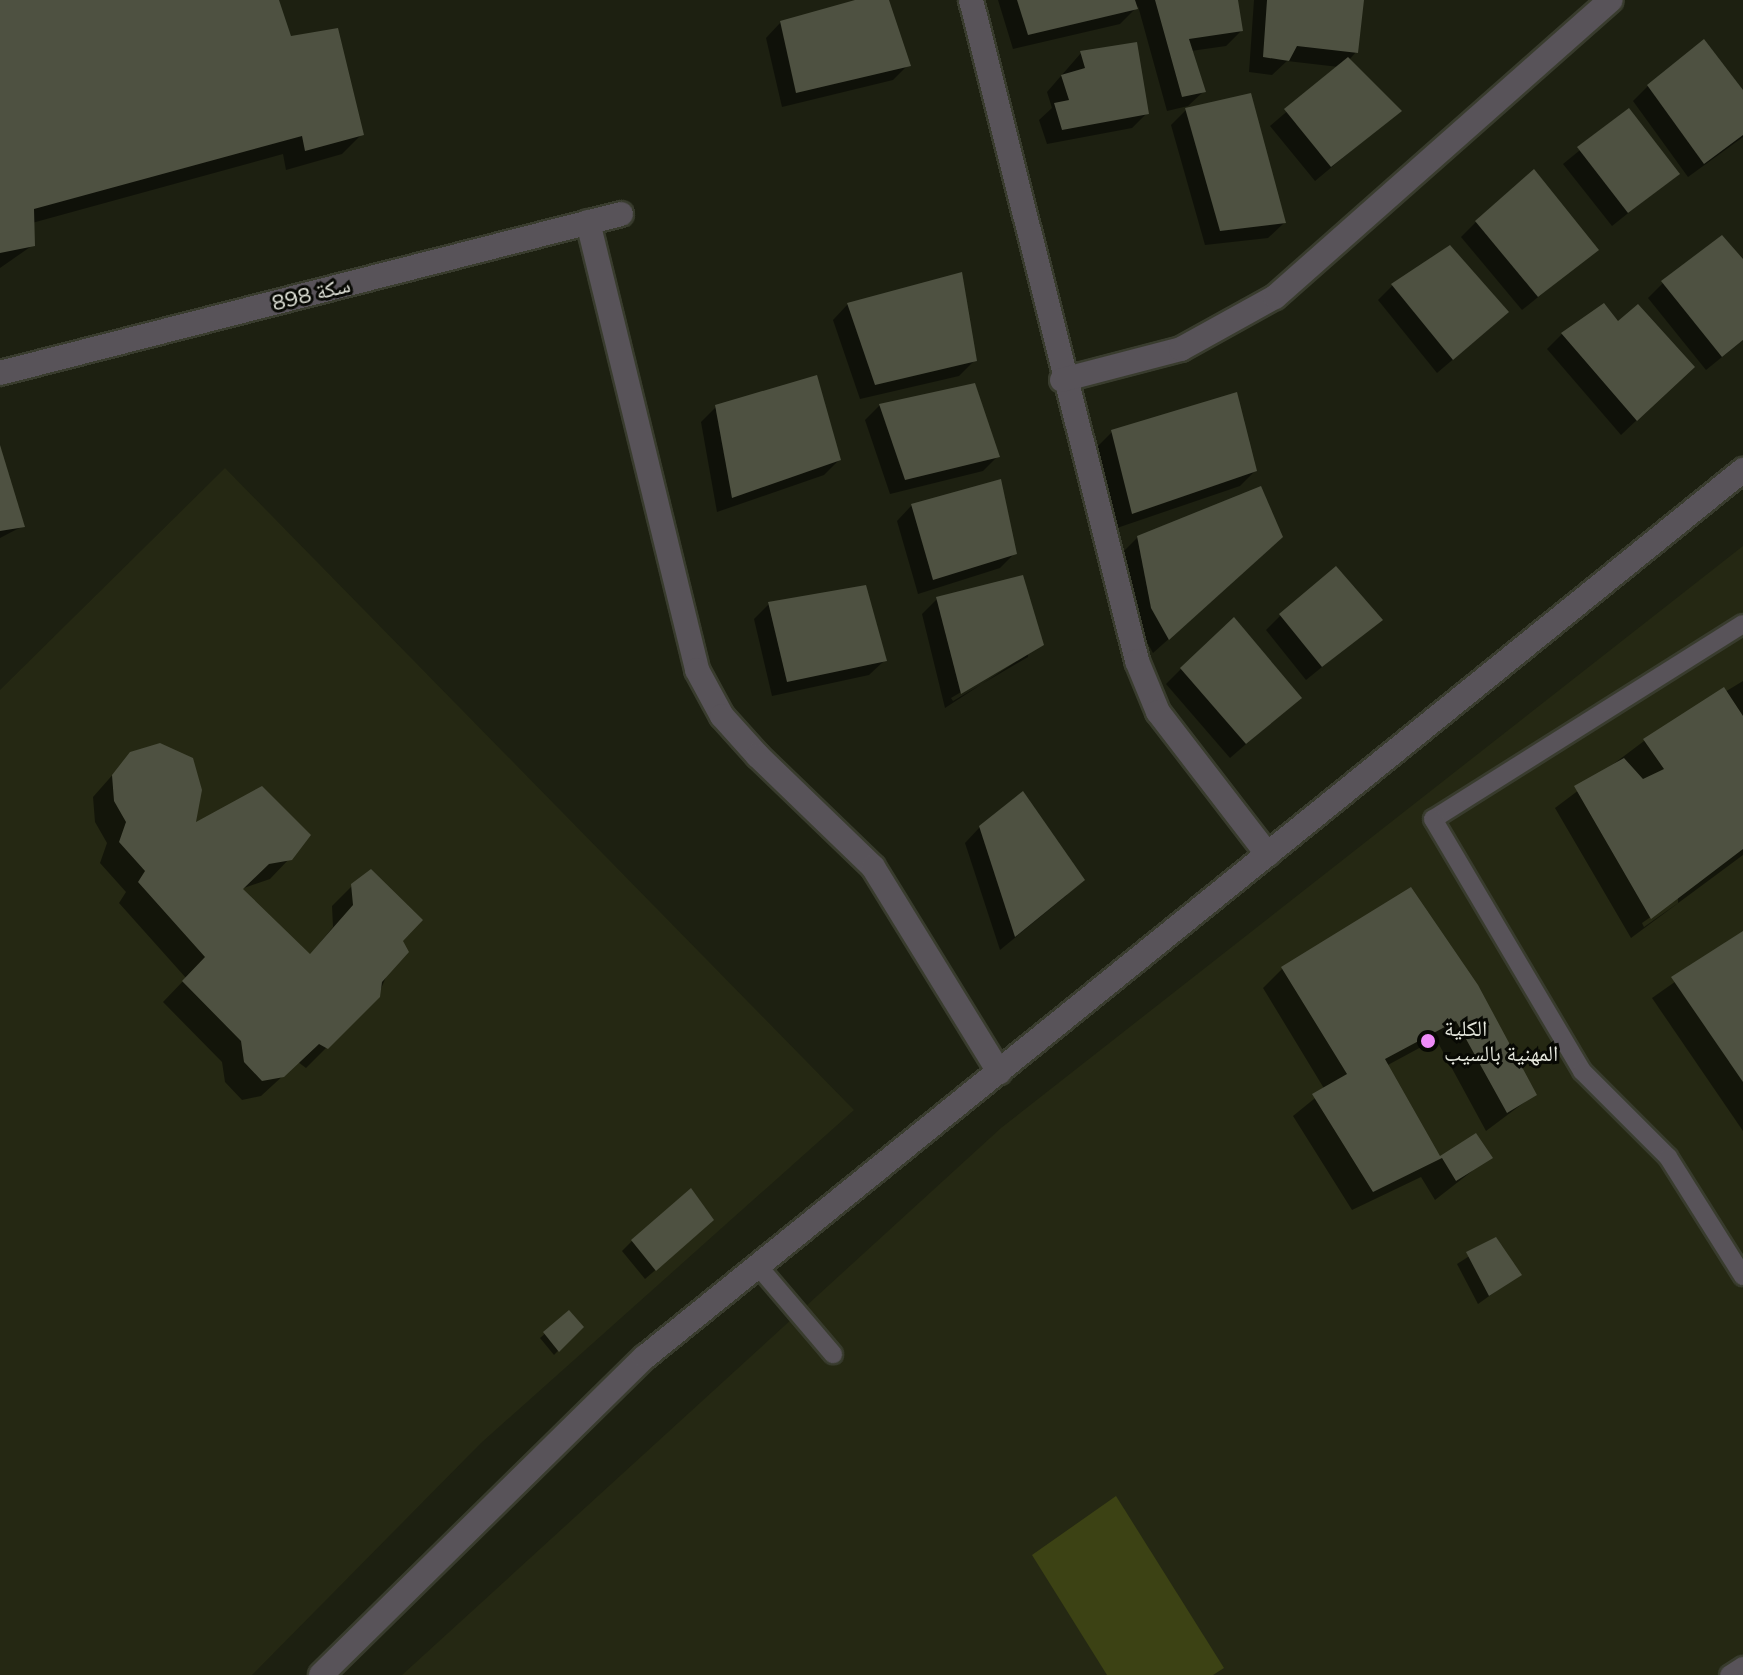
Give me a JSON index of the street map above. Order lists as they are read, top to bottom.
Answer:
{
  "streets": {
    "street": ["سكة 898"]
  },
  "places": ["الكلية المهنية بالسيب"]
}
